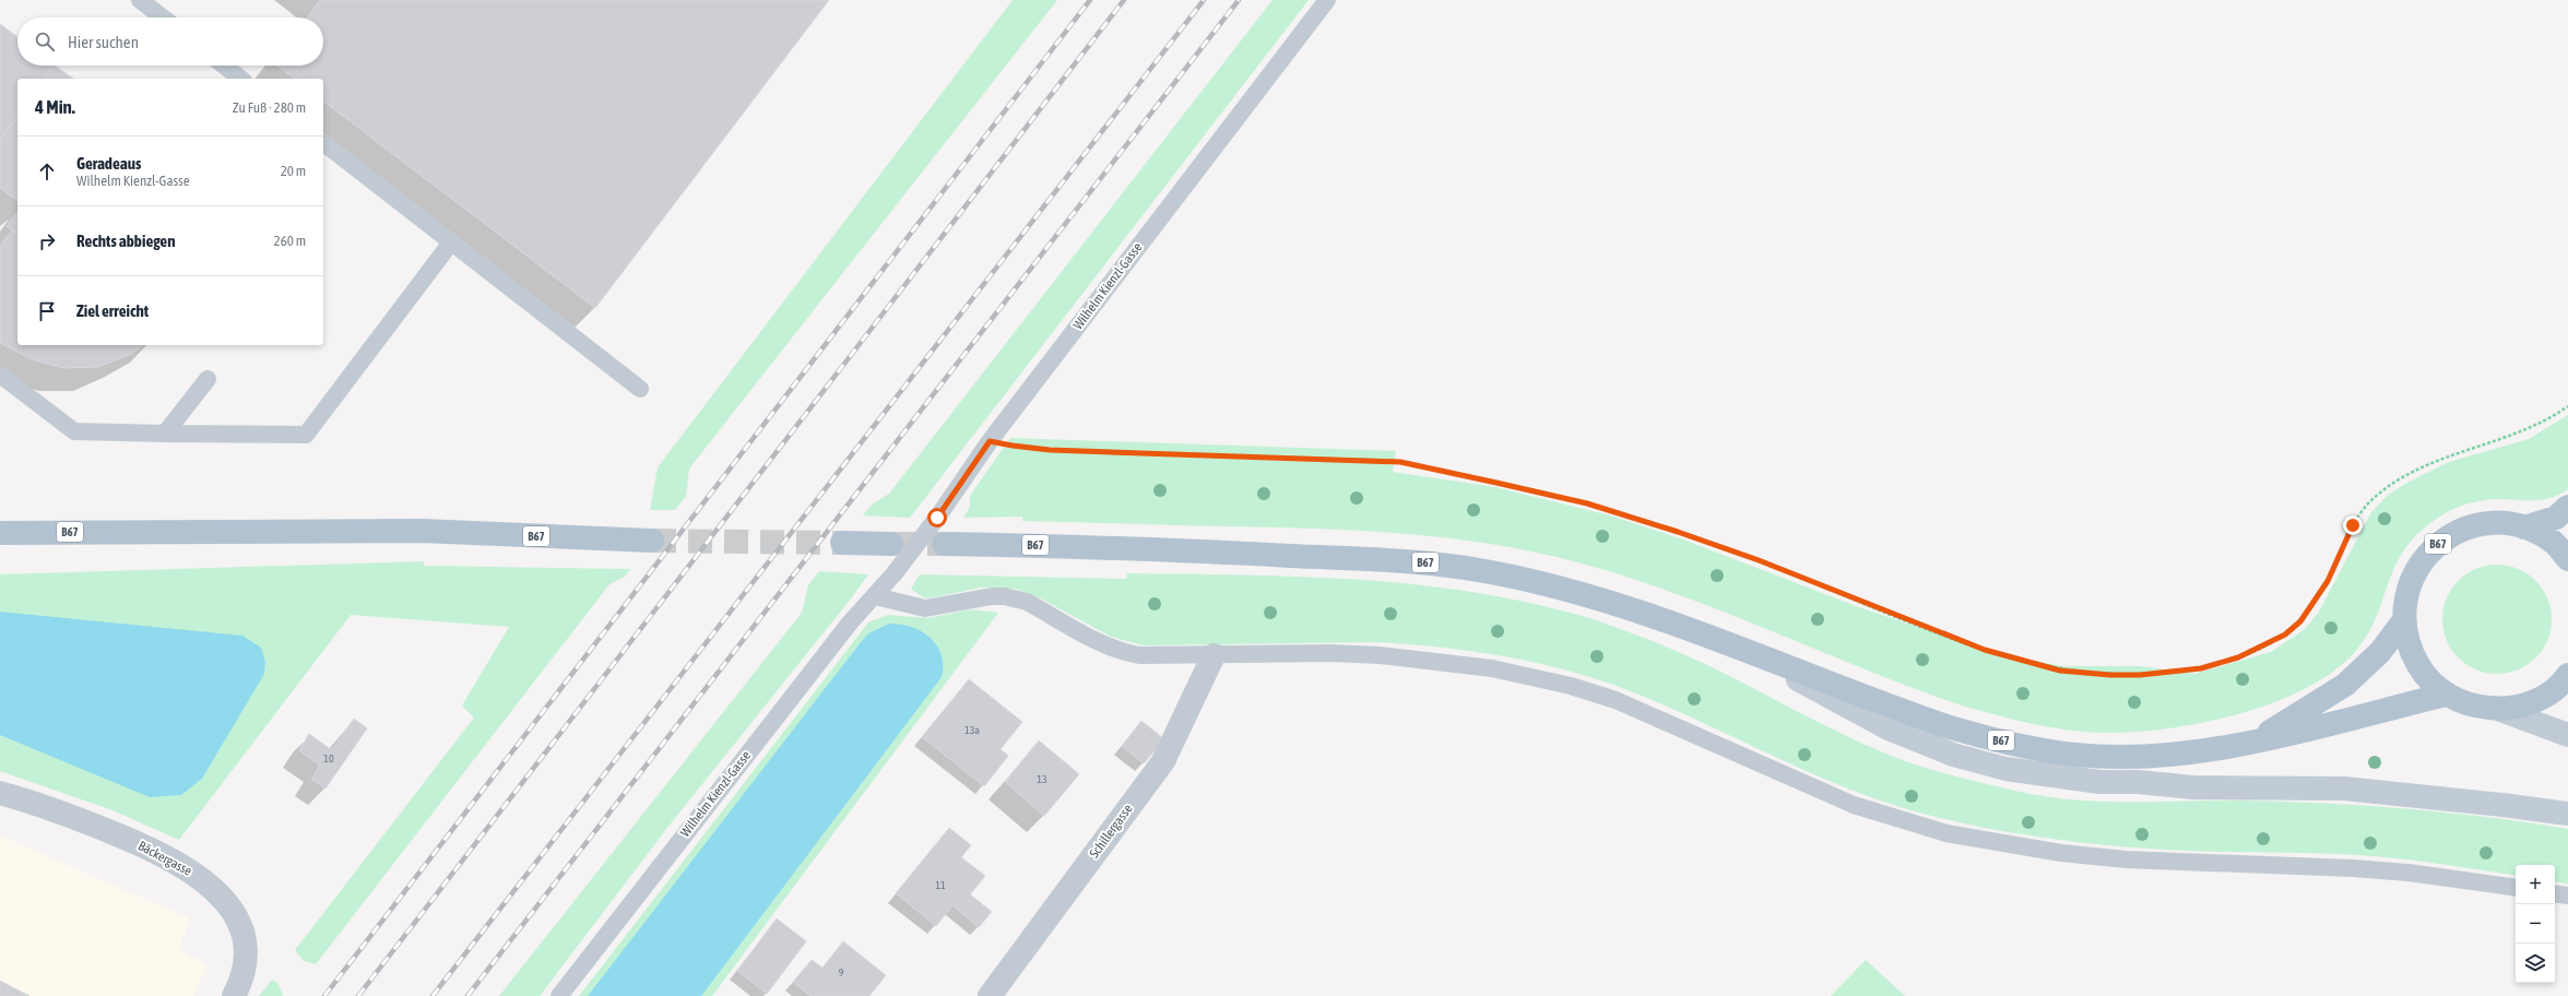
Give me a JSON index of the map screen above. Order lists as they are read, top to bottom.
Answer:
{
  "streets": {
    "main road": ["B67"],
    "street": ["Schillergasse", "Bäckergasse"],
    "lane": ["Wilhelm Kienzl-Gasse"]
  },
  "house_numbers": [
    "13a",
    "10",
    "13",
    "11",
    "9"
  ],
  "page": {
    "search": "Hier suchen",
    "heading": ["4 Min.", "Zu Fuß · 280 m"],
    "list": [
      ["Geradeaus", "Wilhelm Kienzl-Gasse", "20 m"],
      ["Rechts abbiegen", "260 m"],
      "Ziel erreicht"
    ],
    "map_buttons": ["+", "−"]
  }
}
